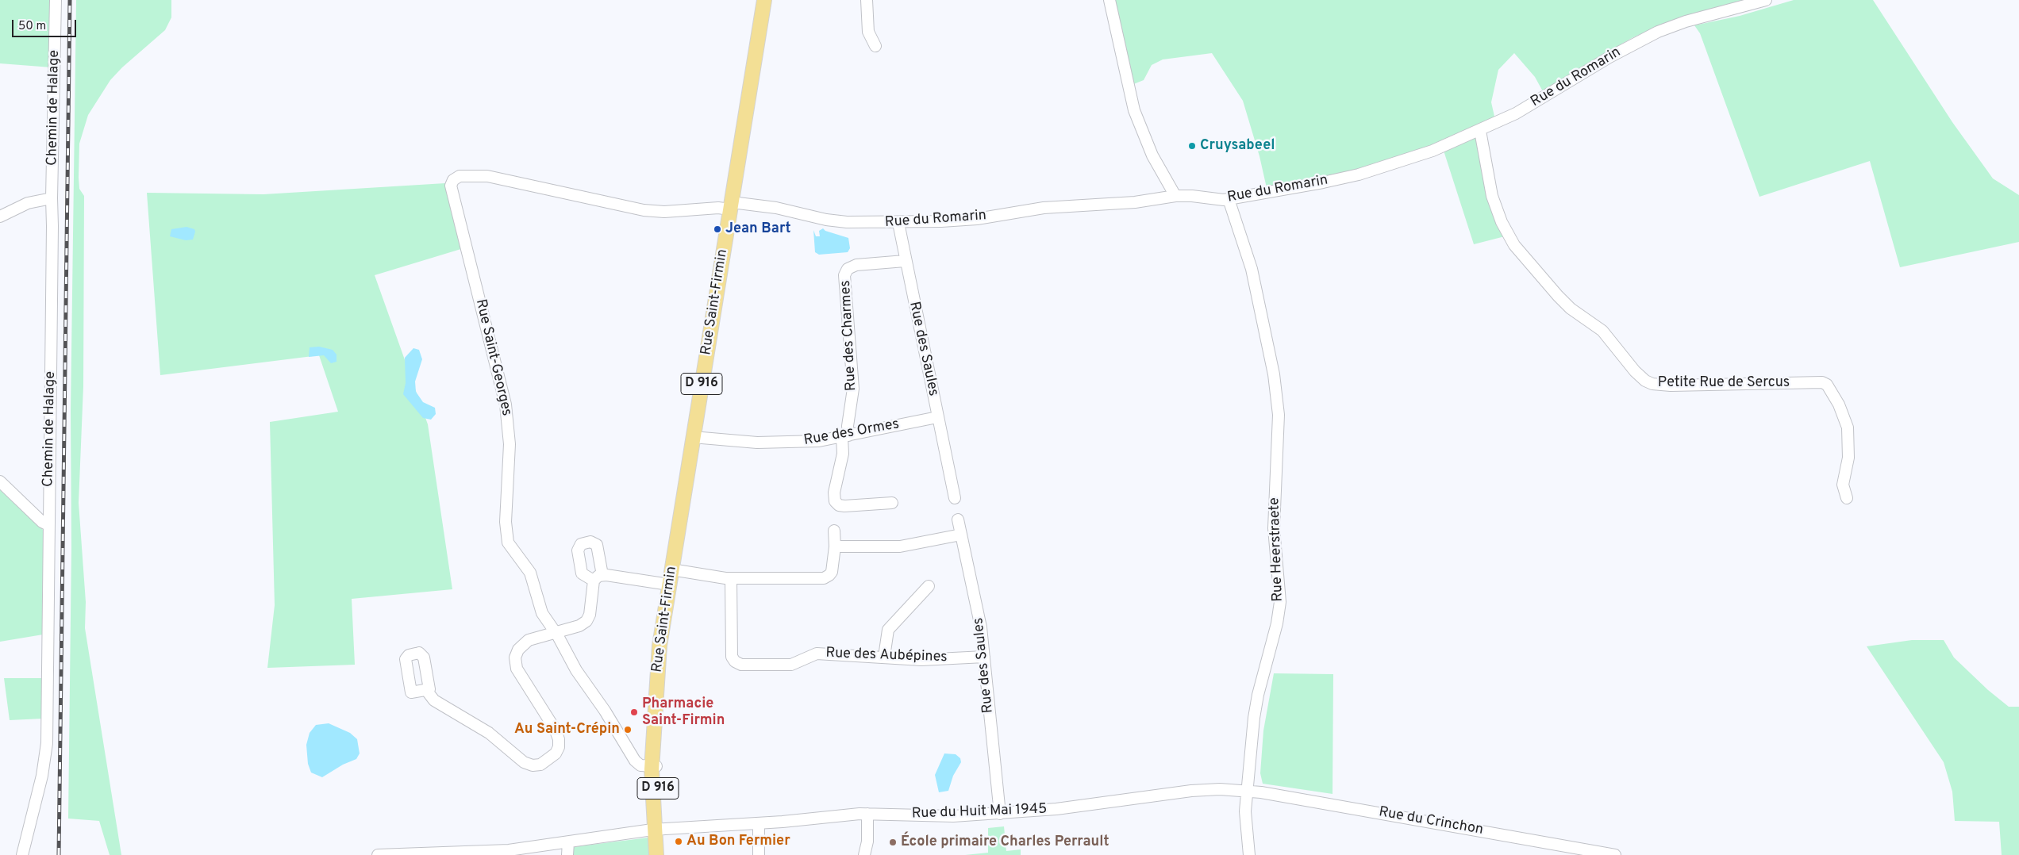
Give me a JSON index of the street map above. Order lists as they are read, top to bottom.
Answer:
{
  "streets": {
    "main road": ["Rue Saint-Firmin", "D 916"],
    "street": [
      "Rue du Romarin",
      "Chemin de Halage",
      "Rue des Charmes",
      "Rue des Saules",
      "Rue Saint-Georges",
      "Petite Rue de Sercus",
      "Rue des Ormes",
      "Rue Heerstraete",
      "Rue des Aubépines",
      "Rue du Huit Mai 1945",
      "Rue du Crinchon"
    ]
  },
  "crossings": [
    ["Rue du Romarin", "Rue Saint-Firmin"],
    ["Rue du Romarin", "Rue des Saules"],
    ["Rue du Romarin", "Rue Saint-Georges"],
    ["Rue du Romarin", "Petite Rue de Sercus"],
    ["Rue du Romarin", "Rue Heerstraete"],
    ["Rue Saint-Firmin", "Rue Saint-Georges"],
    ["Rue Saint-Firmin", "D 916"],
    ["Rue Saint-Firmin", "Rue des Ormes"],
    ["Rue Saint-Firmin", "Rue du Huit Mai 1945"],
    ["Rue des Charmes", "Rue des Saules"],
    ["Rue des Charmes", "Rue des Ormes"],
    ["Rue des Saules", "Rue des Ormes"],
    ["Rue des Saules", "Rue des Aubépines"],
    ["Rue des Saules", "Rue du Huit Mai 1945"],
    ["D 916", "Rue du Huit Mai 1945"],
    ["Rue Heerstraete", "Rue du Huit Mai 1945"],
    ["Rue Heerstraete", "Rue du Crinchon"],
    ["Rue du Huit Mai 1945", "Rue du Crinchon"]
  ],
  "places": [
    "Cruysabeel",
    "Jean Bart",
    "Pharmacie Saint-Firmin",
    "Au Saint-Crépin",
    "Au Bon Fermier",
    "École primaire Charles Perrault"
  ],
  "scale_bar": "50 m"
}
